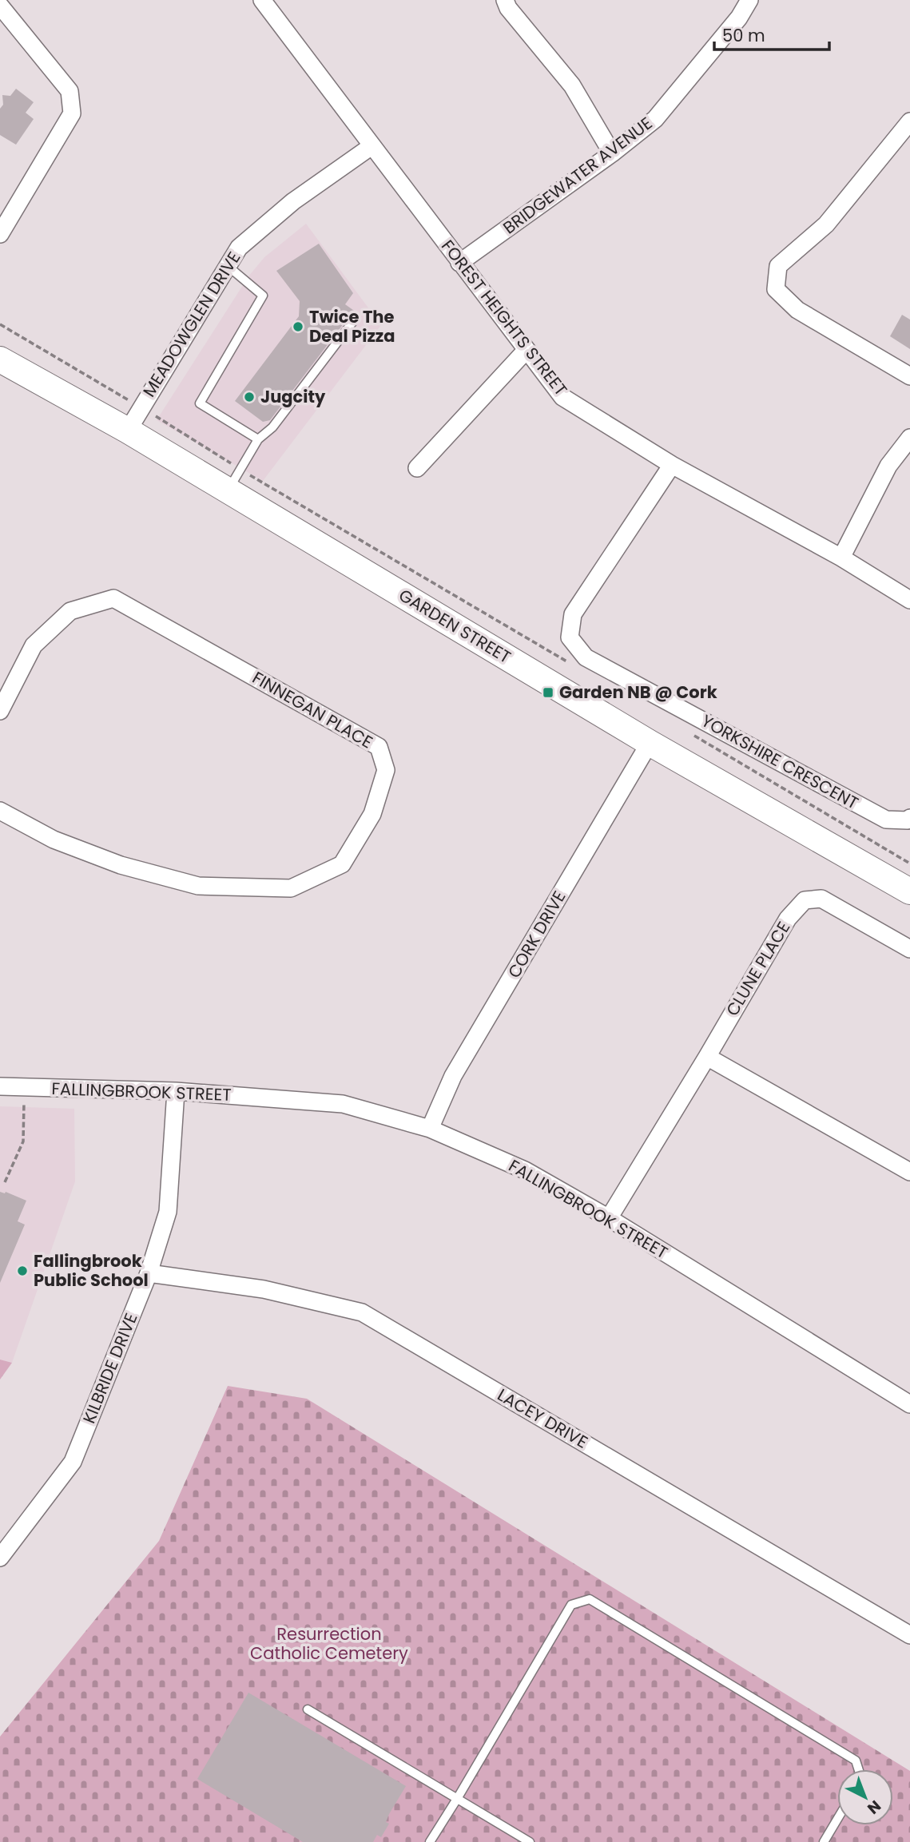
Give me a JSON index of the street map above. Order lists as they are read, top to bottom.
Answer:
{
  "streets": {
    "street": [
      "BRIDGEWATER AVENUE",
      "FOREST HEIGHTS STREET",
      "MEADOWGLEN DRIVE",
      "GARDEN STREET",
      "FINNEGAN PLACE",
      "YORKSHIRE CRESCENT",
      "CORK DRIVE",
      "CLUNE PLACE",
      "FALLINGBROOK STREET",
      "KILBRIDE DRIVE",
      "LACEY DRIVE"
    ]
  },
  "crossings": [
    ["BRIDGEWATER AVENUE", "FOREST HEIGHTS STREET"],
    ["FOREST HEIGHTS STREET", "MEADOWGLEN DRIVE"],
    ["FOREST HEIGHTS STREET", "YORKSHIRE CRESCENT"],
    ["MEADOWGLEN DRIVE", "GARDEN STREET"],
    ["GARDEN STREET", "CORK DRIVE"],
    ["CORK DRIVE", "FALLINGBROOK STREET"],
    ["CLUNE PLACE", "FALLINGBROOK STREET"],
    ["FALLINGBROOK STREET", "KILBRIDE DRIVE"],
    ["KILBRIDE DRIVE", "LACEY DRIVE"]
  ],
  "parks": ["Resurrection Catholic Cemetery"],
  "places": {
    "other": ["Twice The Deal Pizza", "Jugcity", "Fallingbrook Public School"],
    "transit": ["Garden NB @ Cork"]
  },
  "scale_bar": "50 m",
  "north": "bottom right"
}
